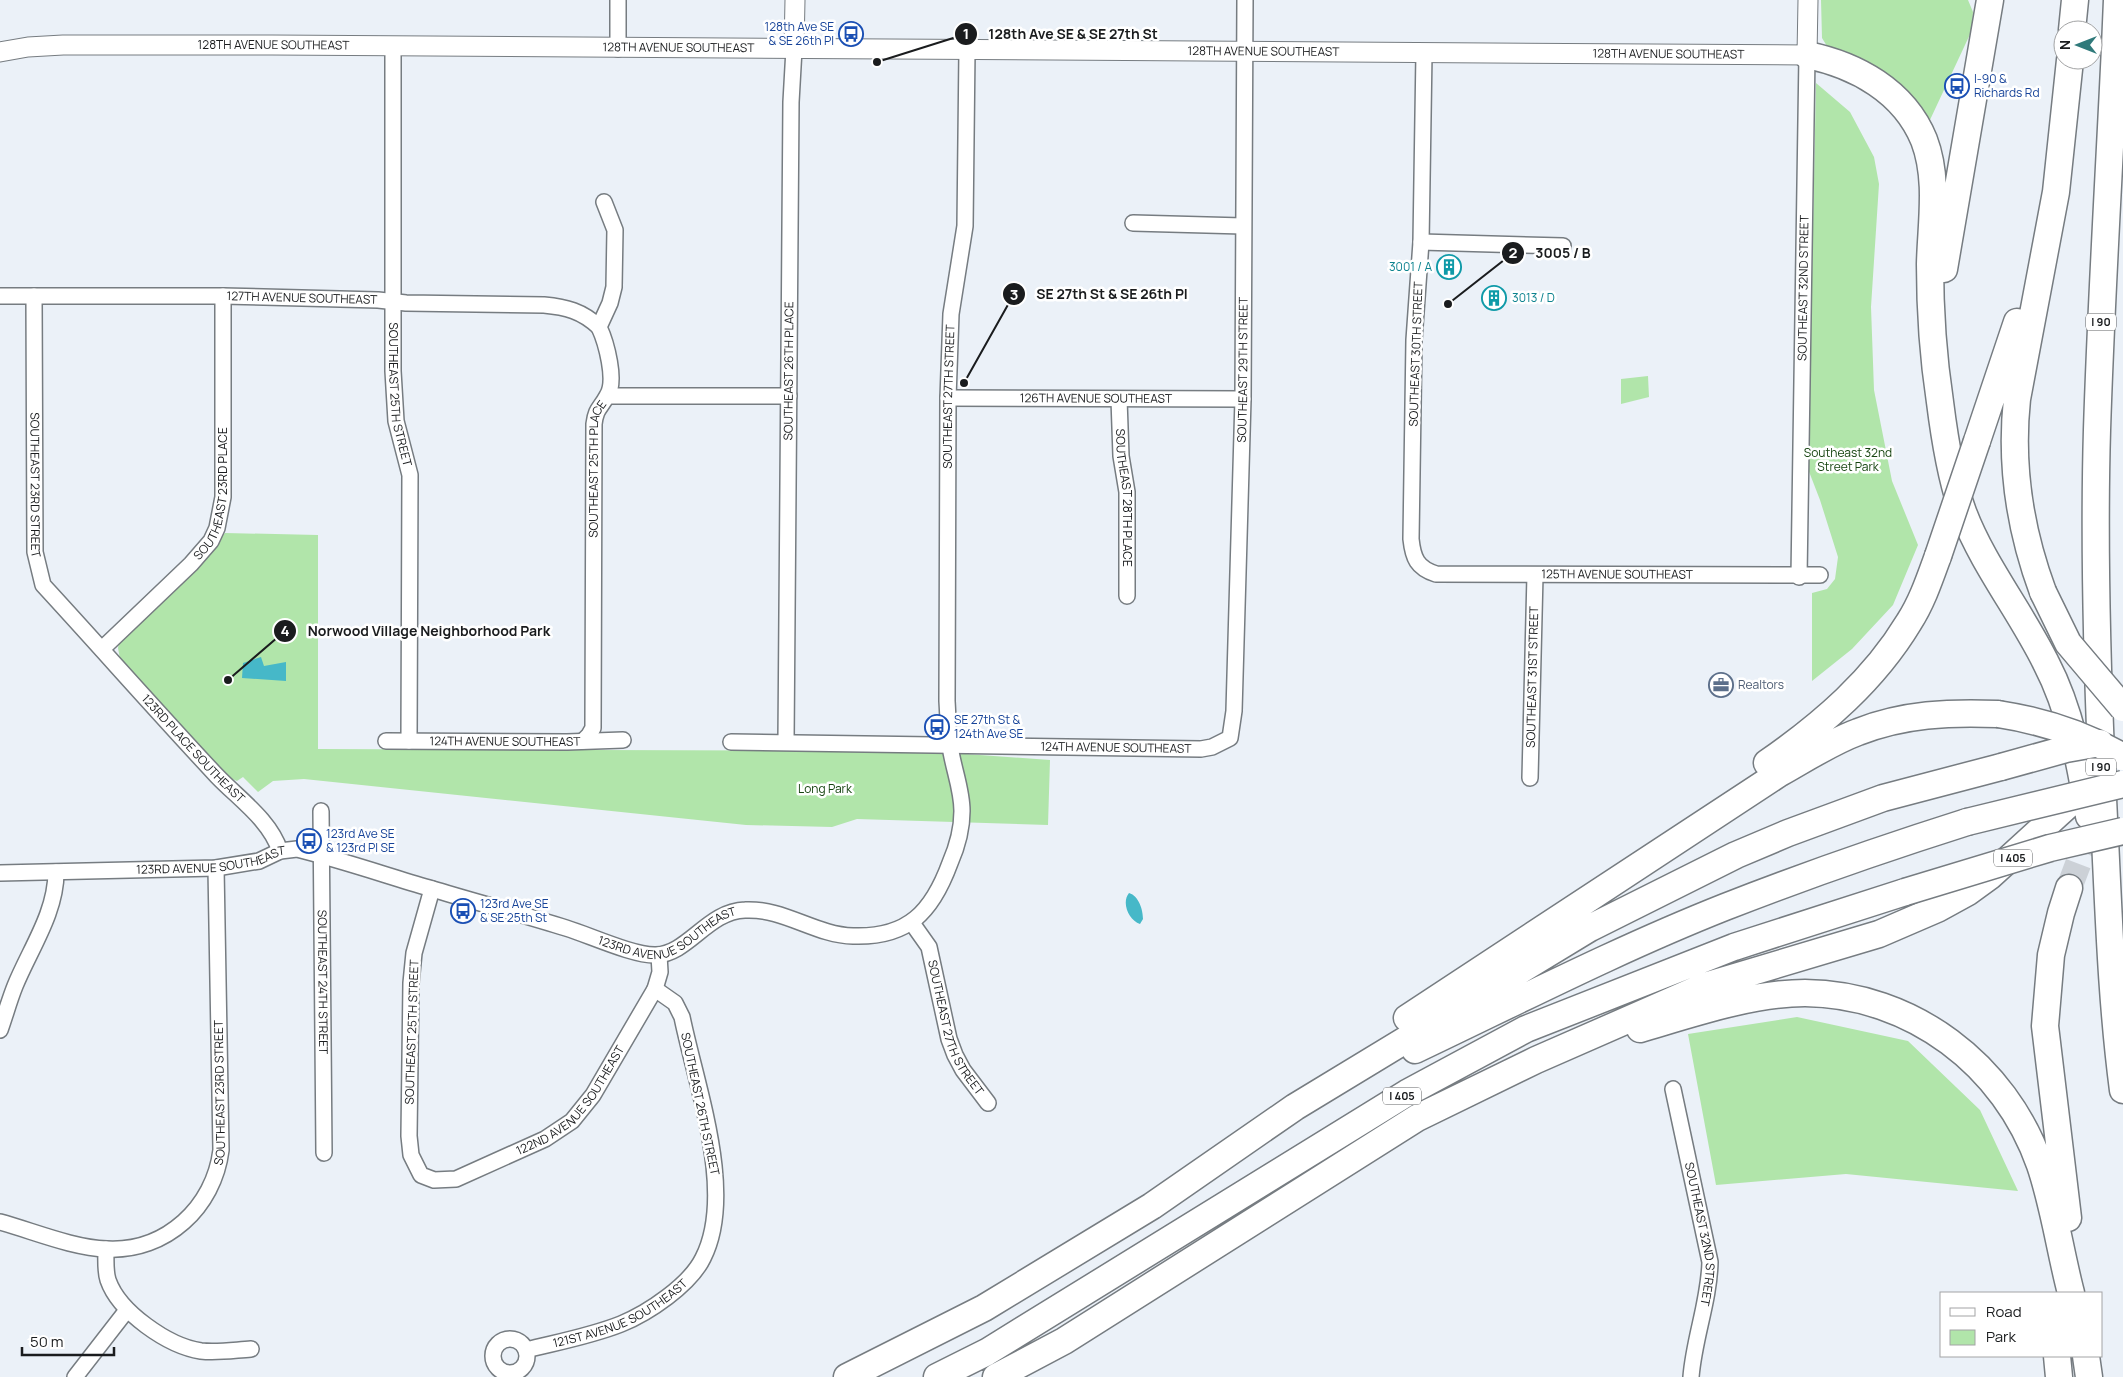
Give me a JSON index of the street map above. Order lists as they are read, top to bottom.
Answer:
{
  "streets": {
    "highway": ["I 90", "I 405"],
    "street": [
      "128TH AVENUE SOUTHEAST",
      "SOUTHEAST 32ND STREET",
      "127TH AVENUE SOUTHEAST",
      "SOUTHEAST 30TH STREET",
      "SOUTHEAST 29TH STREET",
      "SOUTHEAST 26TH PLACE",
      "SOUTHEAST 25TH STREET",
      "SOUTHEAST 27TH STREET",
      "126TH AVENUE SOUTHEAST",
      "SOUTHEAST 25TH PLACE",
      "SOUTHEAST 23RD STREET",
      "SOUTHEAST 23RD PLACE",
      "SOUTHEAST 28TH PLACE",
      "125TH AVENUE SOUTHEAST",
      "SOUTHEAST 31ST STREET",
      "124TH AVENUE SOUTHEAST",
      "123RD PLACE SOUTHEAST",
      "123RD AVENUE SOUTHEAST",
      "SOUTHEAST 24TH STREET",
      "122ND AVENUE SOUTHEAST",
      "SOUTHEAST 26TH STREET",
      "121ST AVENUE SOUTHEAST"
    ]
  },
  "crossings": [
    ["128TH AVENUE SOUTHEAST", "SOUTHEAST 32ND STREET"],
    ["128TH AVENUE SOUTHEAST", "SOUTHEAST 30TH STREET"],
    ["128TH AVENUE SOUTHEAST", "SOUTHEAST 29TH STREET"],
    ["128TH AVENUE SOUTHEAST", "SOUTHEAST 26TH PLACE"],
    ["128TH AVENUE SOUTHEAST", "SOUTHEAST 25TH STREET"],
    ["128TH AVENUE SOUTHEAST", "SOUTHEAST 27TH STREET"],
    ["SOUTHEAST 32ND STREET", "125TH AVENUE SOUTHEAST"],
    ["127TH AVENUE SOUTHEAST", "SOUTHEAST 25TH STREET"],
    ["127TH AVENUE SOUTHEAST", "SOUTHEAST 25TH PLACE"],
    ["127TH AVENUE SOUTHEAST", "SOUTHEAST 23RD STREET"],
    ["127TH AVENUE SOUTHEAST", "SOUTHEAST 23RD PLACE"],
    ["SOUTHEAST 30TH STREET", "125TH AVENUE SOUTHEAST"],
    ["SOUTHEAST 29TH STREET", "126TH AVENUE SOUTHEAST"],
    ["SOUTHEAST 29TH STREET", "124TH AVENUE SOUTHEAST"],
    ["SOUTHEAST 26TH PLACE", "124TH AVENUE SOUTHEAST"],
    ["SOUTHEAST 25TH STREET", "124TH AVENUE SOUTHEAST"],
    ["SOUTHEAST 25TH STREET", "123RD AVENUE SOUTHEAST"],
    ["SOUTHEAST 25TH STREET", "122ND AVENUE SOUTHEAST"],
    ["SOUTHEAST 27TH STREET", "126TH AVENUE SOUTHEAST"],
    ["SOUTHEAST 27TH STREET", "124TH AVENUE SOUTHEAST"],
    ["SOUTHEAST 27TH STREET", "123RD AVENUE SOUTHEAST"],
    ["126TH AVENUE SOUTHEAST", "SOUTHEAST 28TH PLACE"],
    ["SOUTHEAST 25TH PLACE", "124TH AVENUE SOUTHEAST"],
    ["SOUTHEAST 23RD STREET", "SOUTHEAST 23RD PLACE"],
    ["SOUTHEAST 23RD STREET", "123RD PLACE SOUTHEAST"],
    ["SOUTHEAST 23RD STREET", "123RD AVENUE SOUTHEAST"],
    ["SOUTHEAST 23RD PLACE", "123RD PLACE SOUTHEAST"],
    ["125TH AVENUE SOUTHEAST", "SOUTHEAST 31ST STREET"],
    ["124TH AVENUE SOUTHEAST", "123RD AVENUE SOUTHEAST"],
    ["123RD PLACE SOUTHEAST", "123RD AVENUE SOUTHEAST"],
    ["123RD AVENUE SOUTHEAST", "SOUTHEAST 24TH STREET"],
    ["123RD AVENUE SOUTHEAST", "122ND AVENUE SOUTHEAST"],
    ["122ND AVENUE SOUTHEAST", "SOUTHEAST 26TH STREET"],
    ["SOUTHEAST 26TH STREET", "121ST AVENUE SOUTHEAST"]
  ],
  "parks": ["Southeast 32nd Street Park", "Long Park"],
  "places": {
    "bus stop": [
      "128th Ave SE & SE 26th Pl",
      "I-90 & Richards Rd",
      "SE 27th St & 124th Ave SE",
      "123rd Ave SE & 123rd Pl SE",
      "123rd Ave SE & SE 25th St"
    ],
    "other": [
      "128th Ave SE & SE 27th St",
      "3005 / B",
      "SE 27th St & SE 26th Pl",
      "Norwood Village Neighborhood Park"
    ],
    "building": ["3001 / A", "3013 / D"],
    "office": ["Realtors"]
  },
  "legend": ["Road", "Park"],
  "scale_bar": "50 m",
  "north": "left"
}
